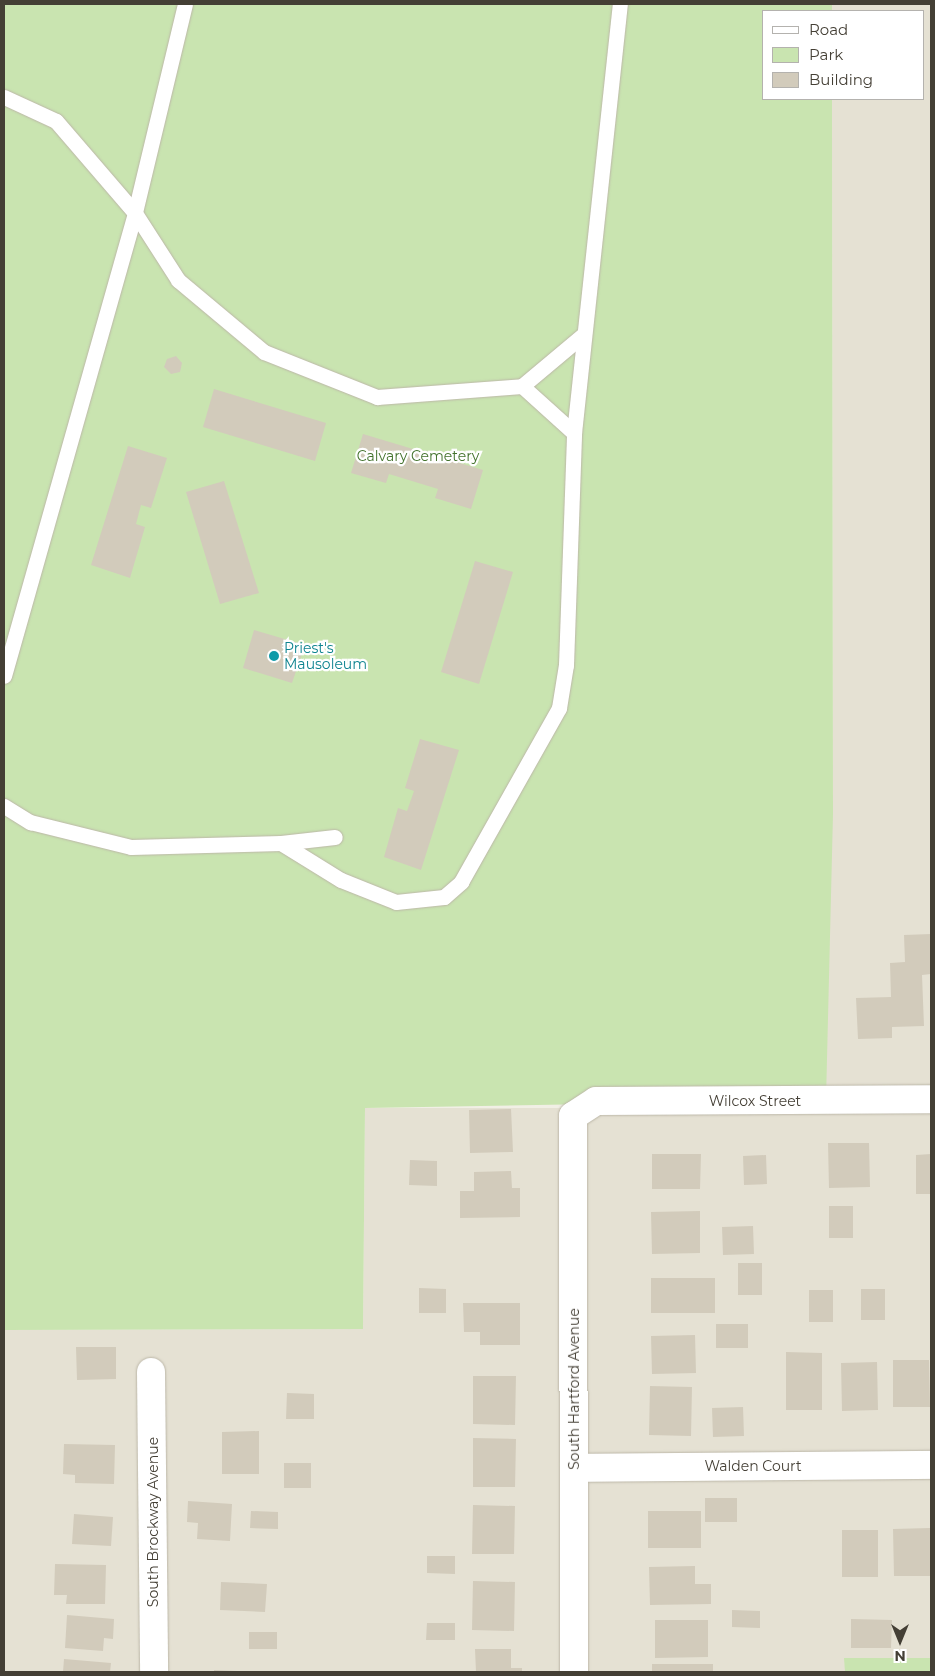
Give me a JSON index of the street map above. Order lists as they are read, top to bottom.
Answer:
{
  "streets": {
    "street": [
      "Wilcox Street",
      "South Hartford Avenue",
      "Walden Court",
      "South Brockway Avenue"
    ]
  },
  "crossings": [
    ["Wilcox Street", "South Hartford Avenue"],
    ["South Hartford Avenue", "Walden Court"]
  ],
  "parks": ["Calvary Cemetery"],
  "places": ["Priest's Mausoleum"],
  "legend": ["Road", "Park", "Building"],
  "north": "bottom"
}
